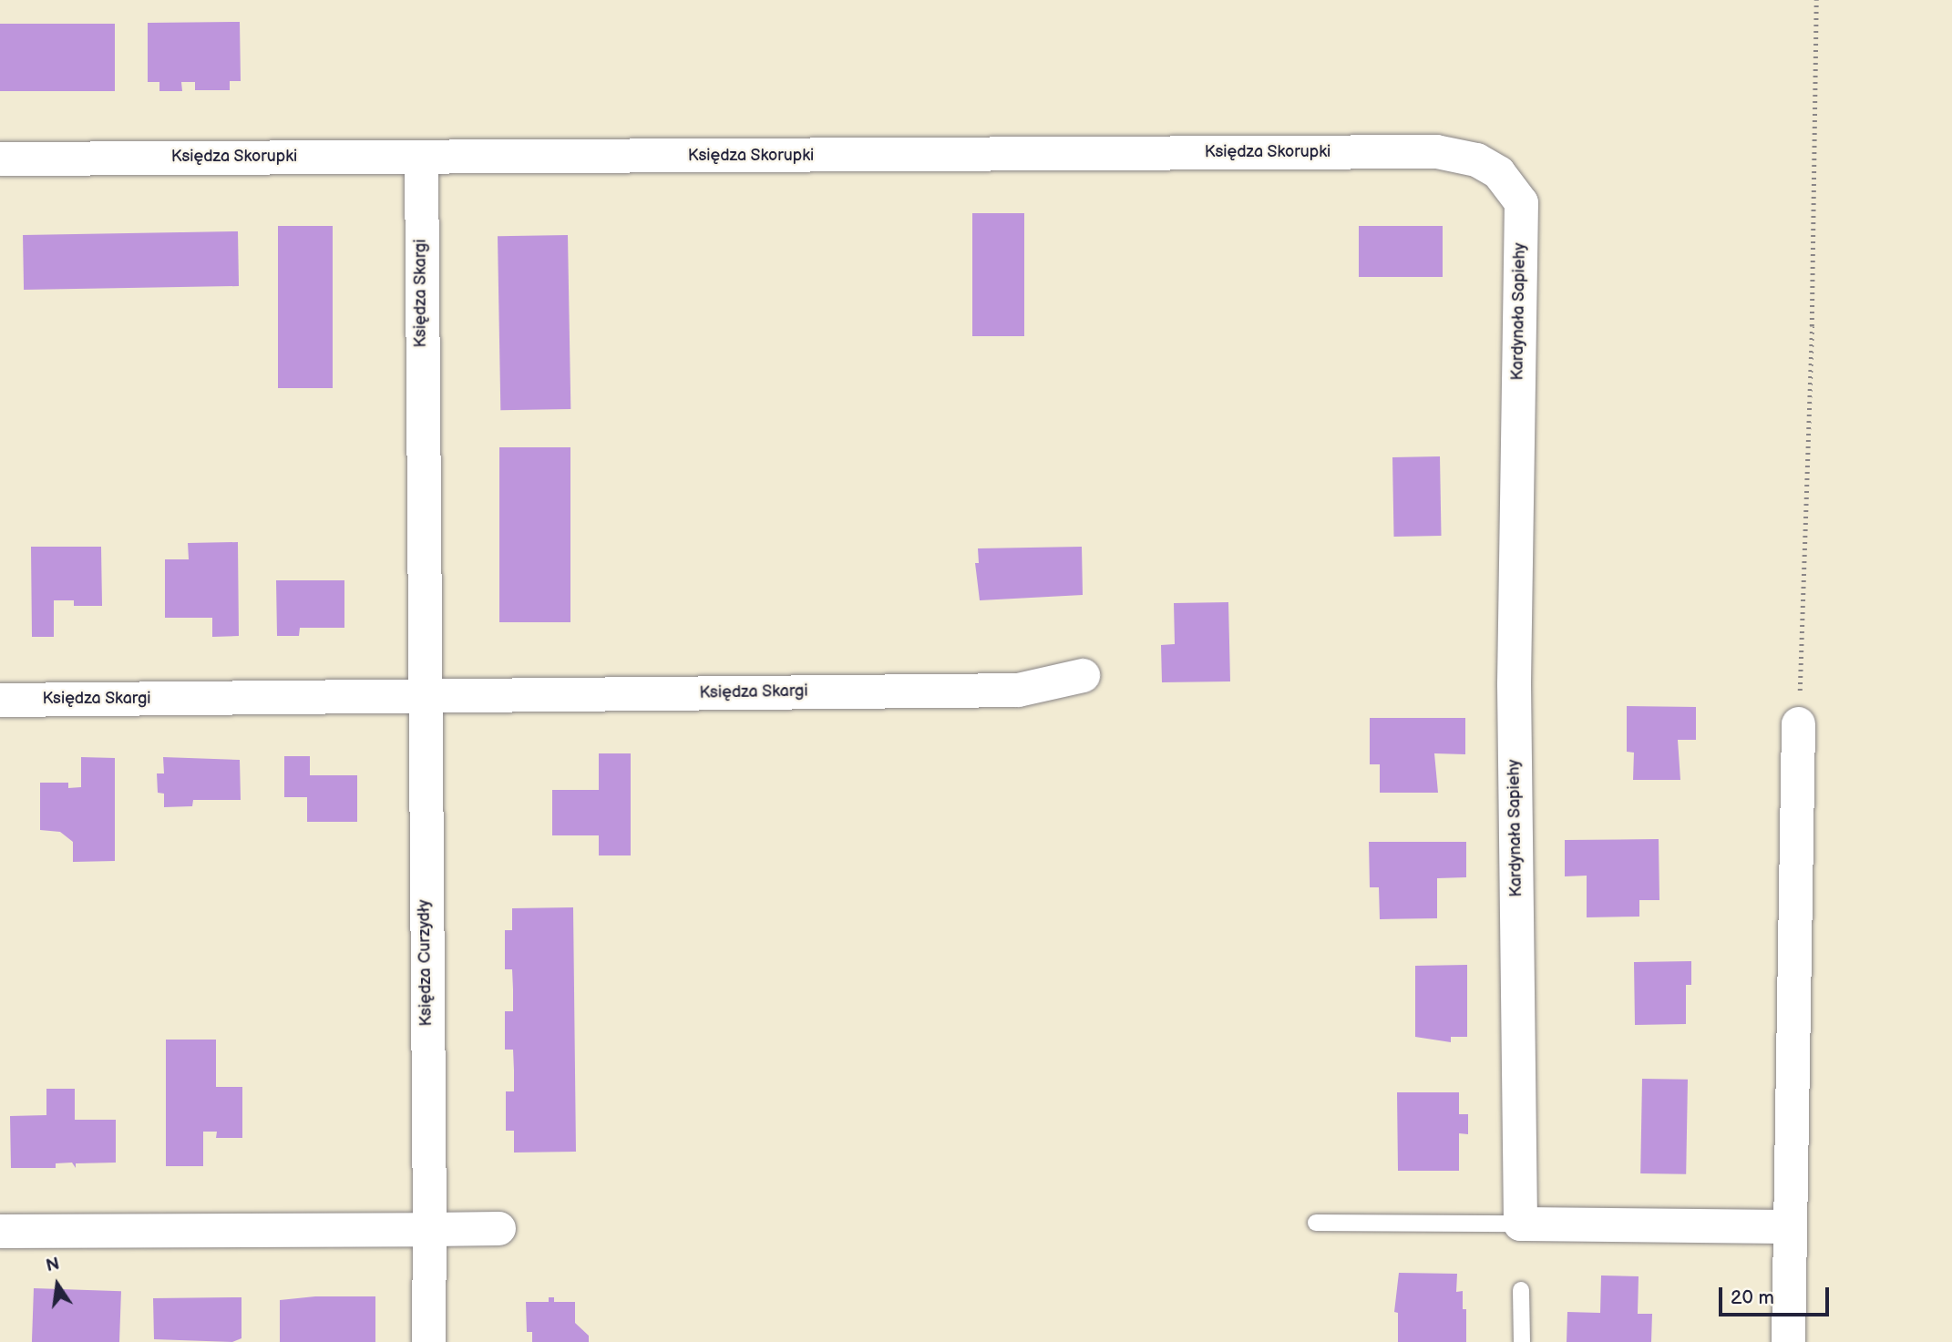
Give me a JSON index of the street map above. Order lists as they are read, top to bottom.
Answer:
{
  "streets": {
    "street": [
      "Księdza Skorupki",
      "Księdza Skargi",
      "Kardynała Sapiehy",
      "Księdza Curzydły"
    ]
  },
  "crossings": [
    ["Księdza Skorupki", "Księdza Skargi"],
    ["Księdza Skorupki", "Kardynała Sapiehy"],
    ["Księdza Skargi", "Księdza Curzydły"]
  ],
  "scale_bar": "20 m",
  "north": "top"
}
